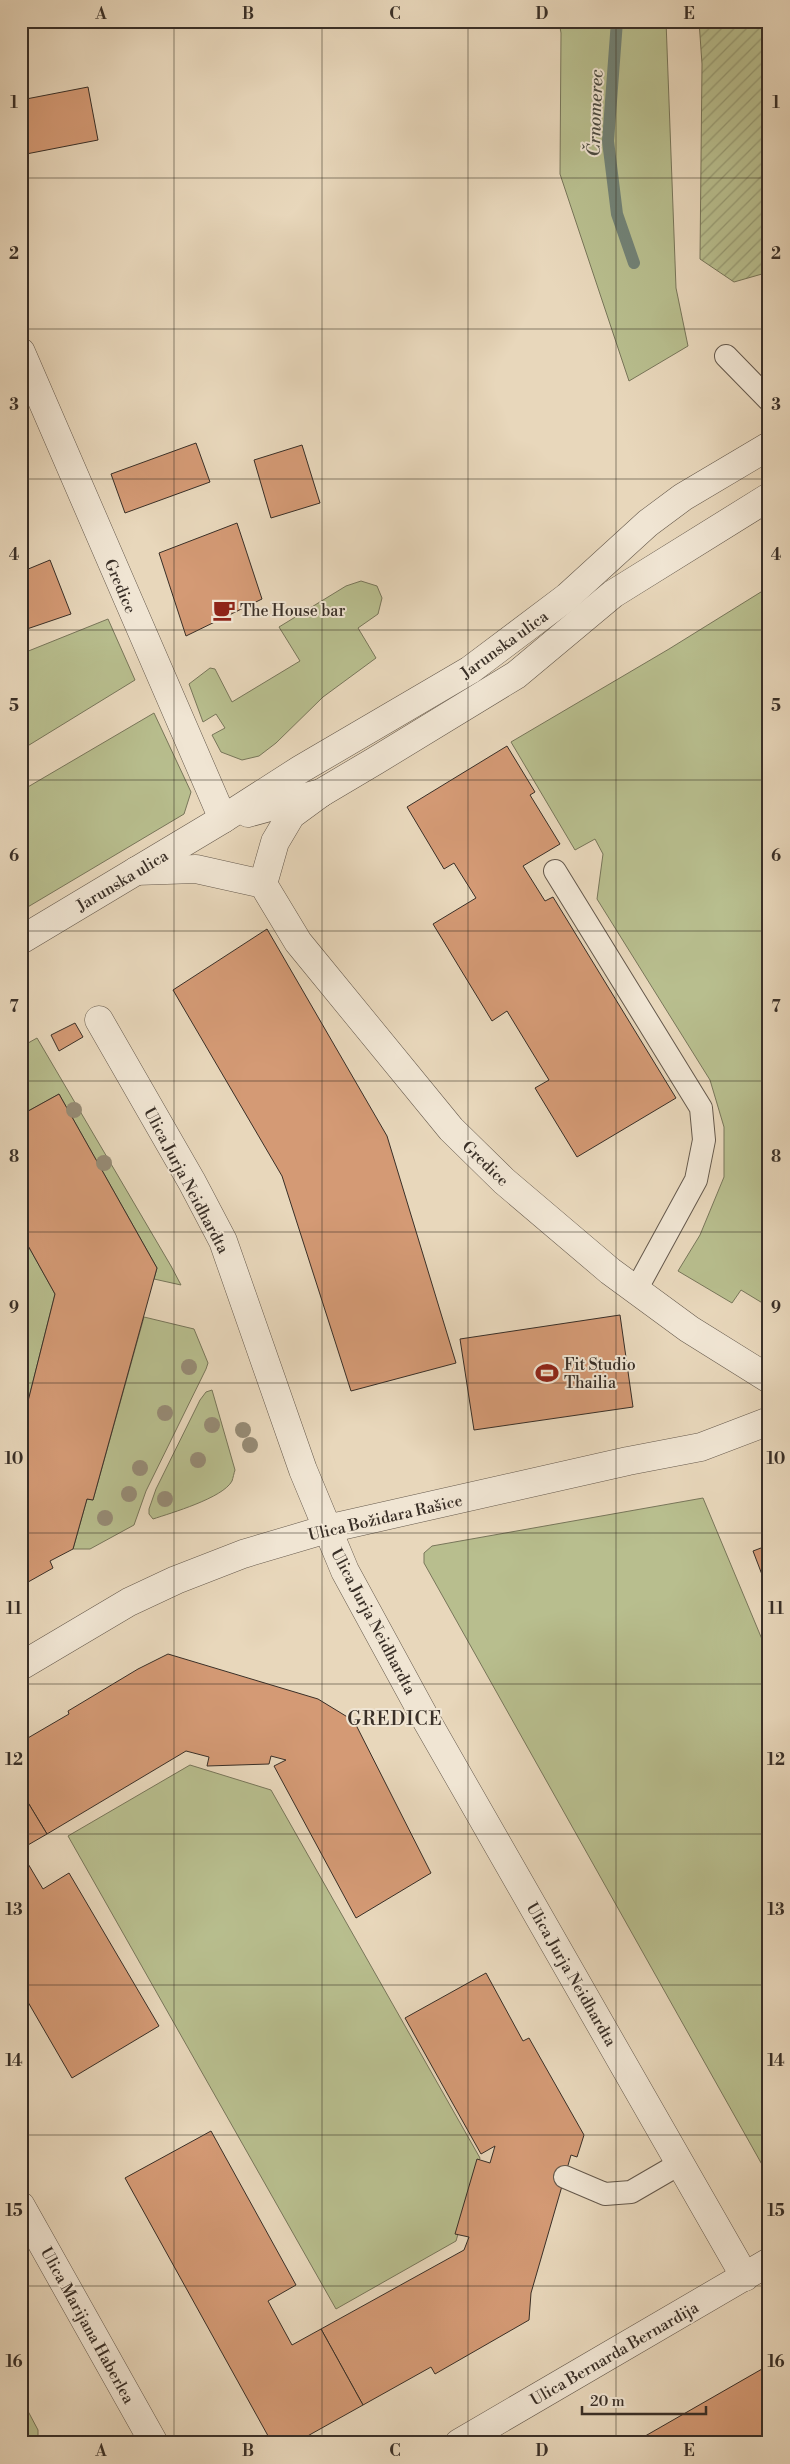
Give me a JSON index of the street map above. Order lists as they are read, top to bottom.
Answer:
{
  "streets": {
    "street": [
      "Gredice",
      "Jarunska ulica",
      "Ulica Jurja Neidhardta",
      "Ulica Božidara Rašice",
      "Ulica Marijana Haberlea",
      "Ulica Bernarda Bernardija"
    ]
  },
  "crossings": [
    ["Gredice", "Jarunska ulica"],
    ["Ulica Jurja Neidhardta", "Ulica Božidara Rašice"],
    ["Ulica Jurja Neidhardta", "Ulica Bernarda Bernardija"]
  ],
  "districts": ["GREDICE"],
  "water": ["Črnomerec"],
  "places": {
    "cafe": ["The House bar"],
    "sports": ["Fit Studio Thailia"]
  },
  "scale_bar": "20 m",
  "grid": {
    "columns": [
      "A",
      "B",
      "C",
      "D",
      "E"
    ],
    "rows": [
      "1",
      "2",
      "3",
      "4",
      "5",
      "6",
      "7",
      "8",
      "9",
      "10",
      "11",
      "12",
      "13",
      "14",
      "15",
      "16"
    ]
  }
}
